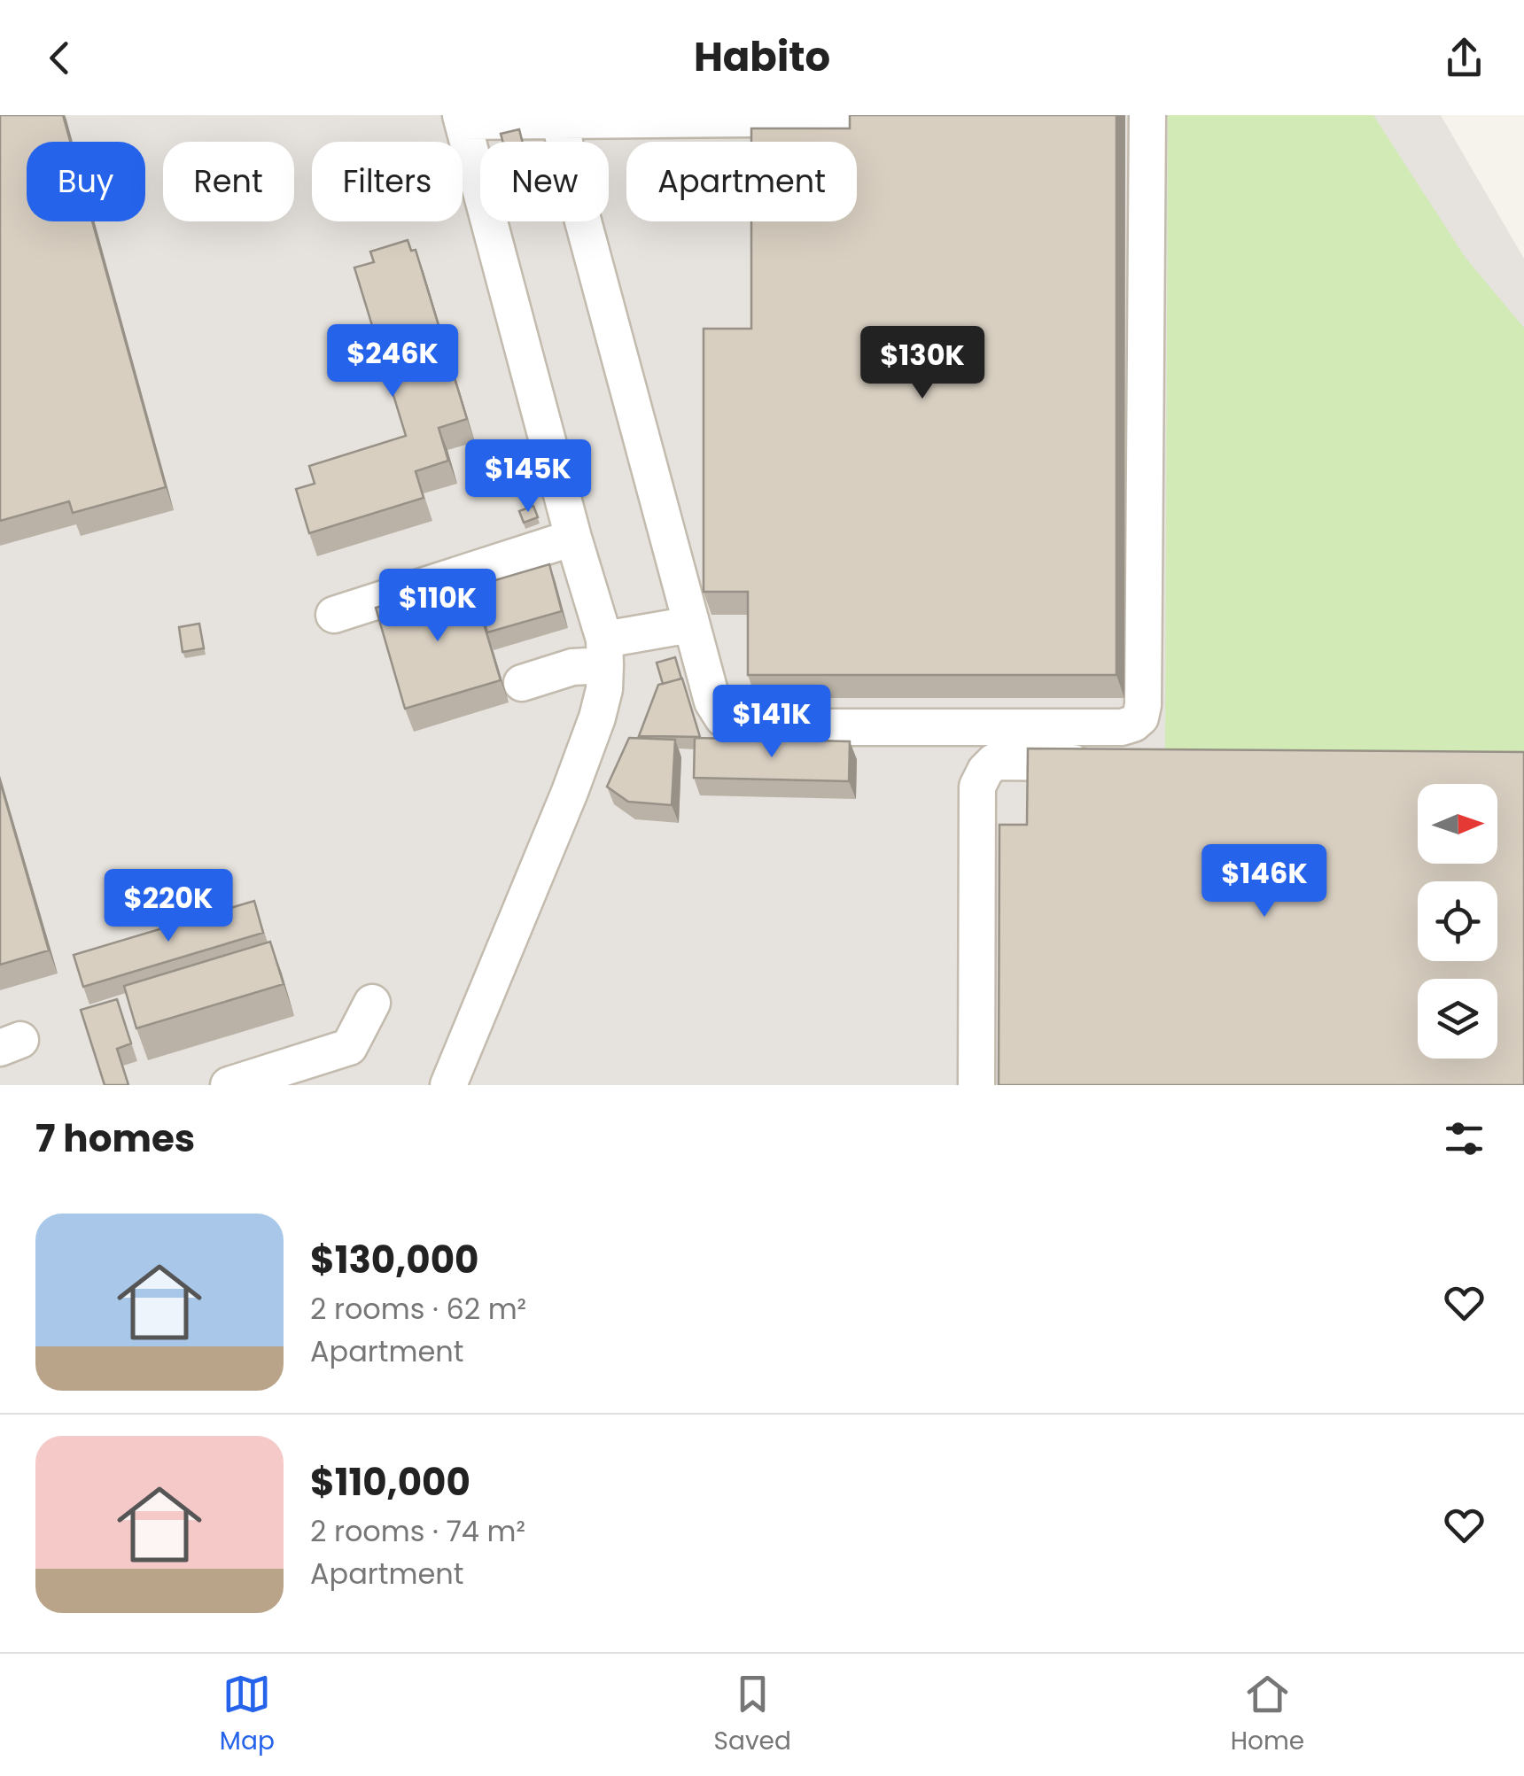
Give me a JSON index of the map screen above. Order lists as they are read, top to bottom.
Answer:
{
  "north": "right",
  "page": {
    "header": "Habito",
    "chip": [
      "Buy",
      "Rent",
      "Filters",
      "New",
      "Apartment"
    ],
    "price": [
      "$246K",
      "$130K",
      "$145K",
      "$110K",
      "$141K",
      "$146K",
      "$220K"
    ],
    "heading": "7 homes",
    "list": [
      {
        "name": "$130,000",
        "note": "2 rooms · 62 m² · Apartment"
      },
      {
        "name": "$110,000",
        "note": "2 rooms · 74 m² · Apartment"
      }
    ],
    "tabs": ["Map", "Saved", "Home"]
  }
}
